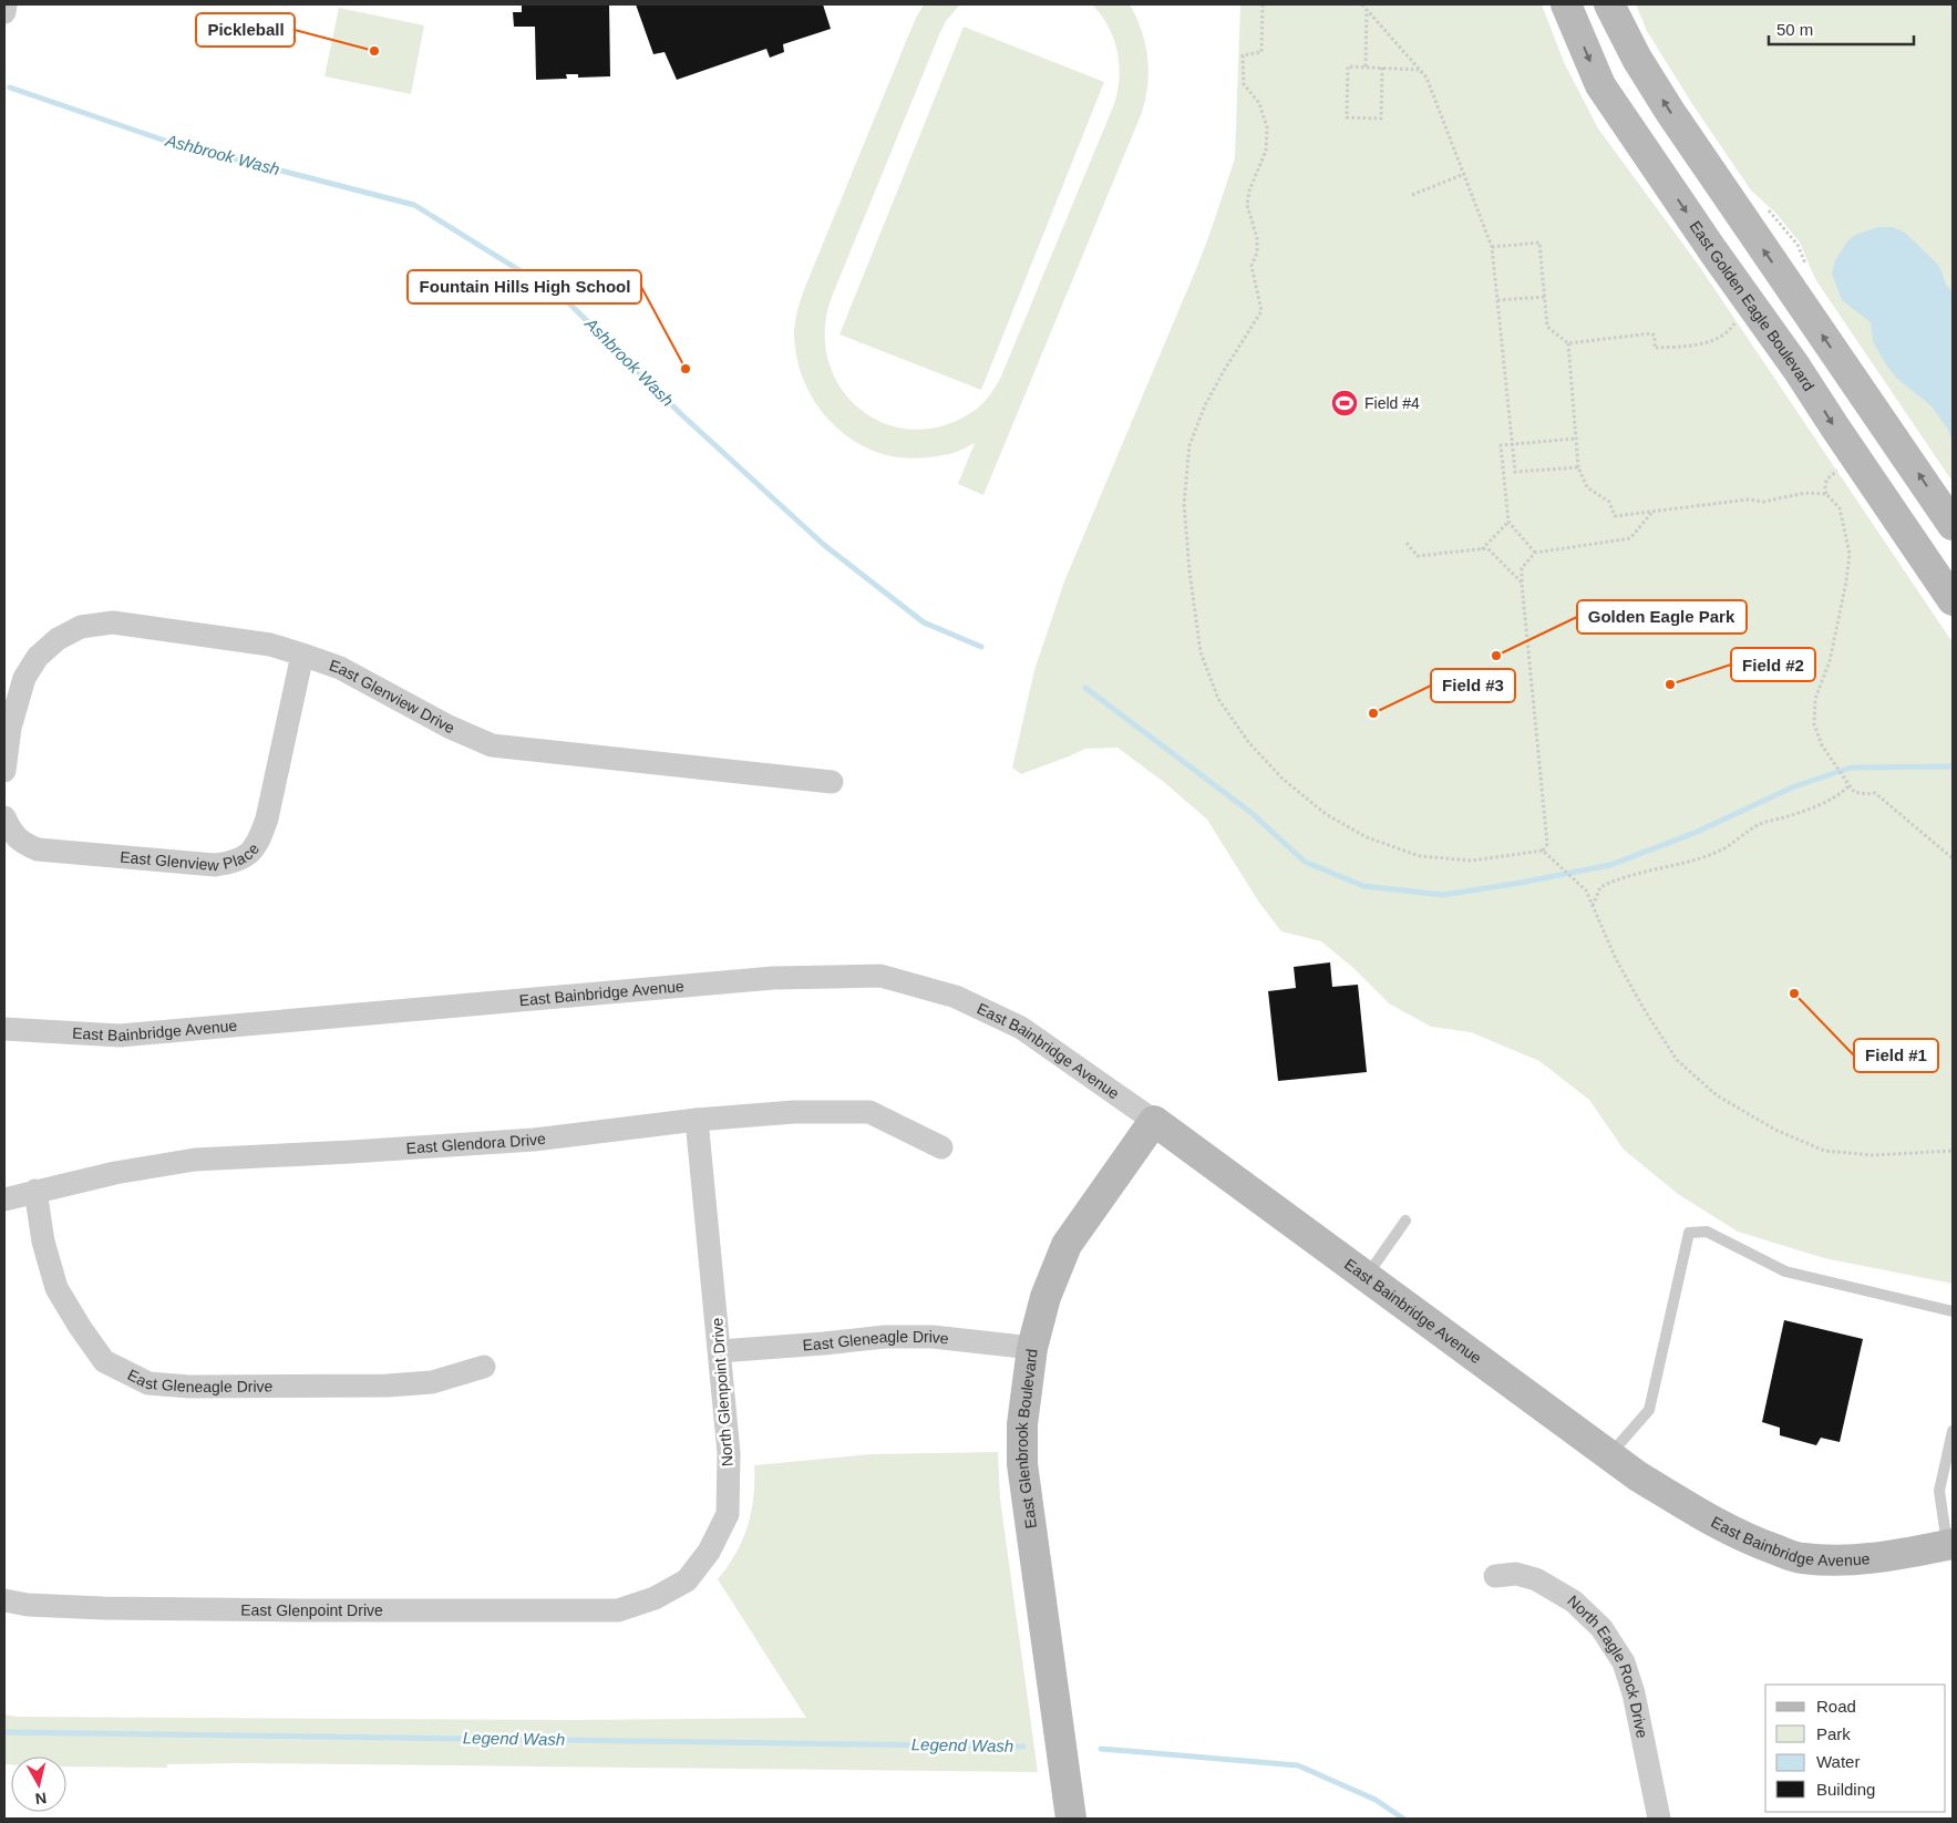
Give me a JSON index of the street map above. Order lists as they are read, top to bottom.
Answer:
{
  "streets": {
    "street": [
      "East Golden Eagle Boulevard",
      "East Glenview Drive",
      "East Glenview Place",
      "East Bainbridge Avenue",
      "East Glendora Drive",
      "East Gleneagle Drive",
      "North Glenpoint Drive",
      "East Glenbrook Boulevard",
      "East Glenpoint Drive",
      "North Eagle Rock Drive"
    ]
  },
  "crossings": [
    ["East Glenview Drive", "East Glenview Place"],
    ["East Bainbridge Avenue", "East Glenbrook Boulevard"],
    ["East Glendora Drive", "East Gleneagle Drive"],
    ["East Glendora Drive", "North Glenpoint Drive"],
    ["East Gleneagle Drive", "North Glenpoint Drive"],
    ["East Gleneagle Drive", "East Glenbrook Boulevard"],
    ["North Glenpoint Drive", "East Glenpoint Drive"]
  ],
  "water": ["Ashbrook Wash", "Legend Wash"],
  "places": {
    "other": [
      "Pickleball",
      "Fountain Hills High School",
      "Golden Eagle Park",
      "Field #2",
      "Field #3",
      "Field #1"
    ],
    "sports": ["Field #4"]
  },
  "legend": [
    "Road",
    "Park",
    "Water",
    "Building"
  ],
  "scale_bar": "50 m",
  "north": "bottom"
}
